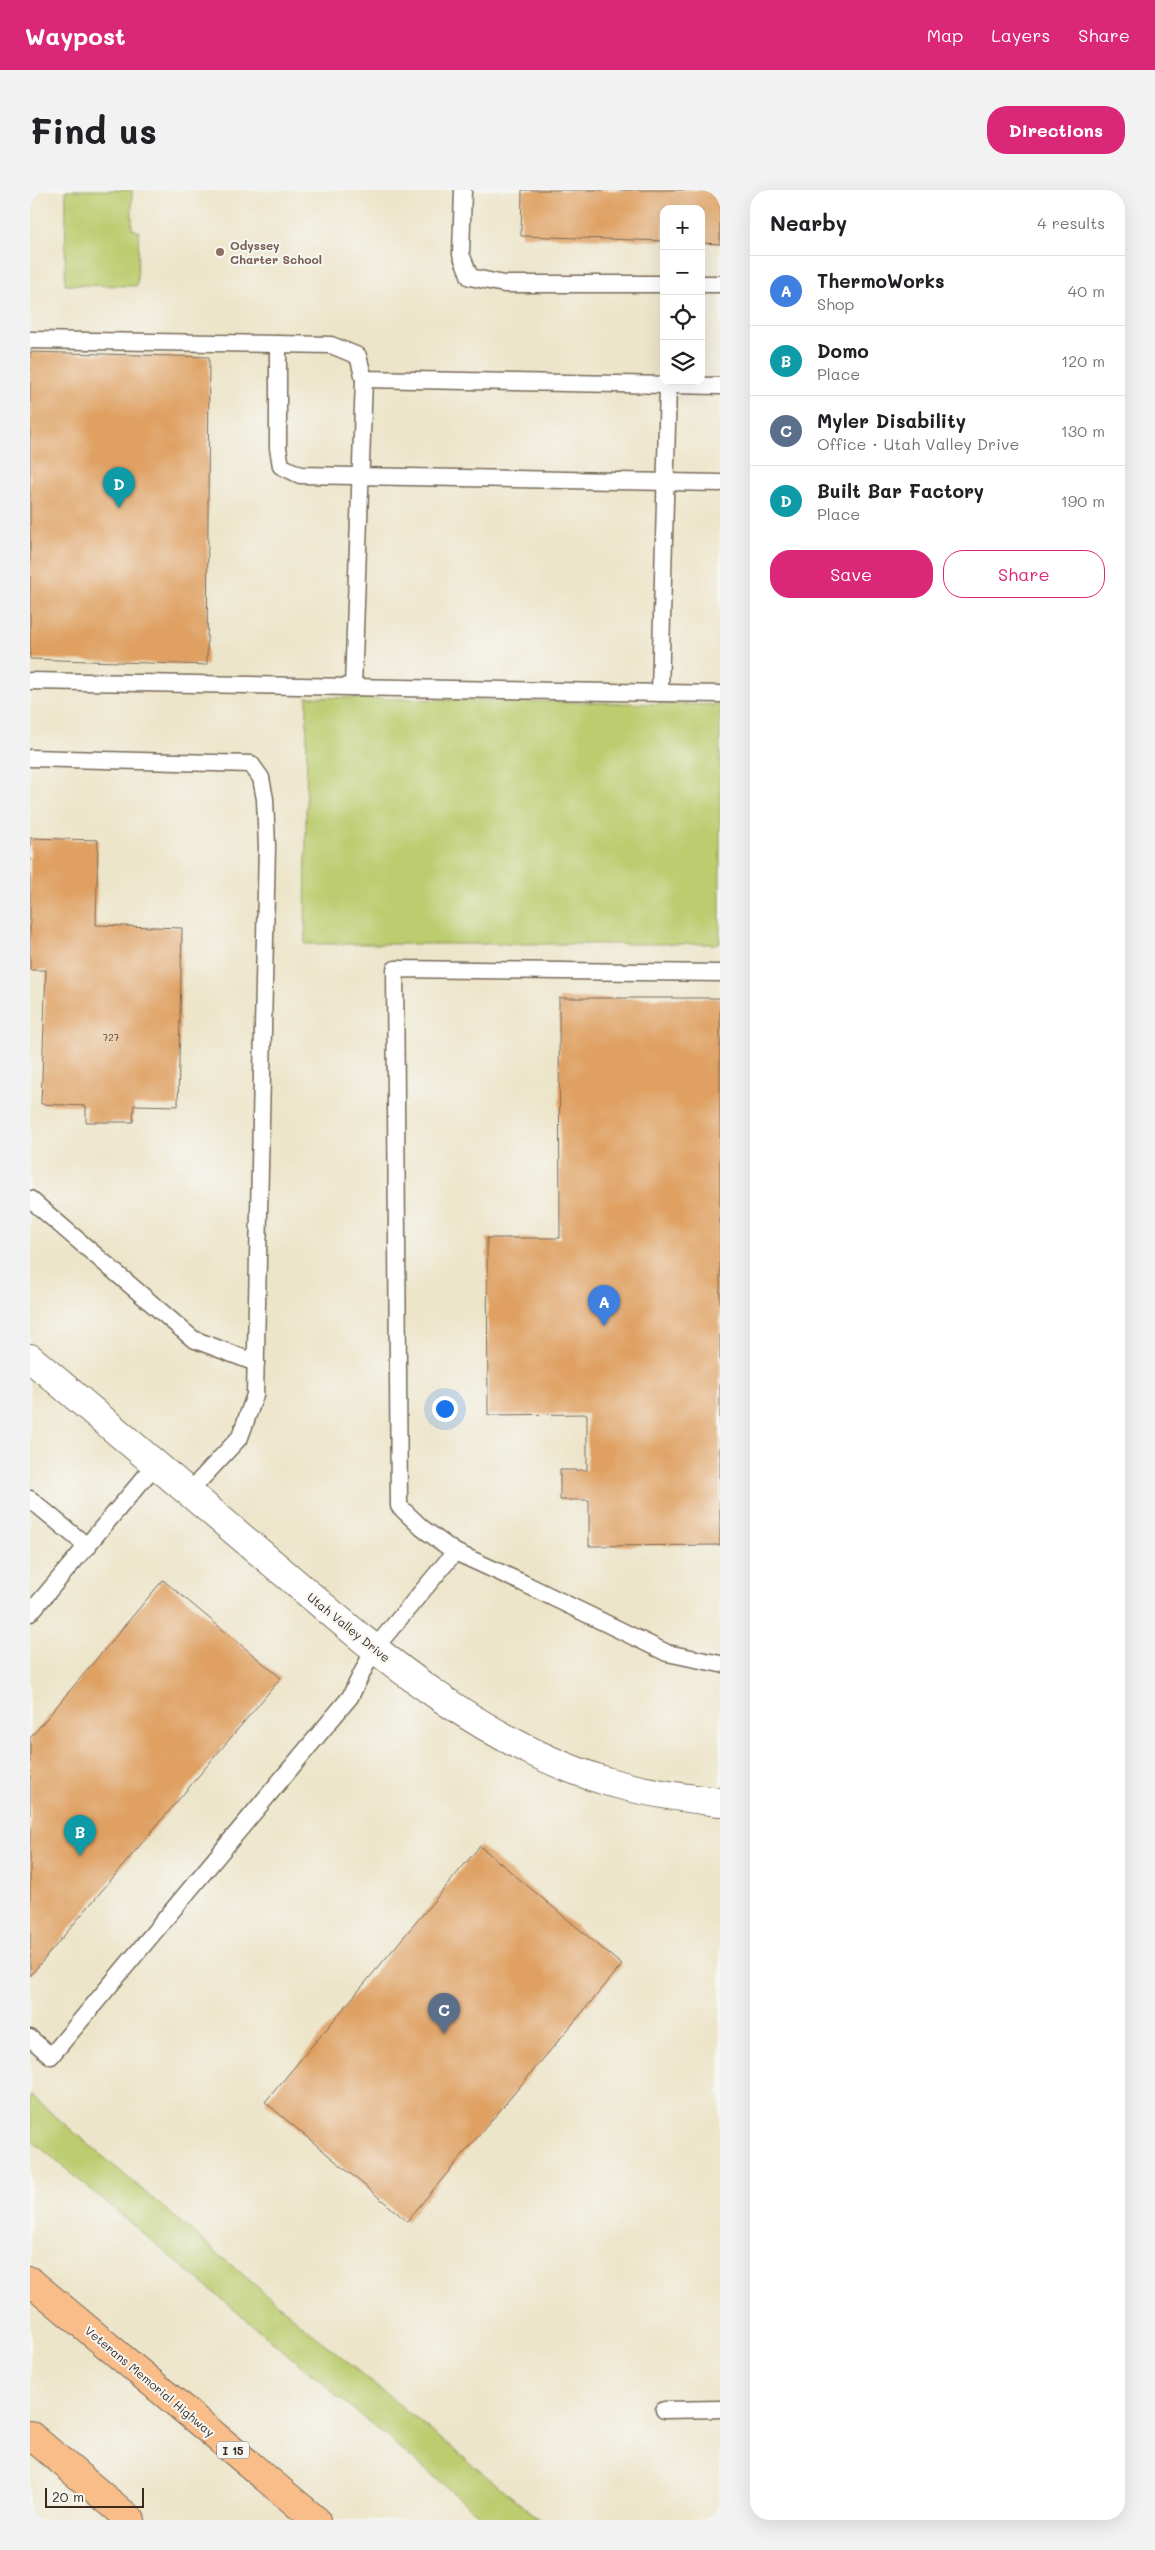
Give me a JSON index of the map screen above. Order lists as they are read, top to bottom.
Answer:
{
  "streets": {
    "highway": ["Veterans Memorial Highway", "I 15"],
    "street": ["Utah Valley Drive"]
  },
  "places": ["Odyssey Charter School"],
  "house_numbers": ["727"],
  "scale_bar": "20 m",
  "page": {
    "header": "Waypost",
    "nav": ["Map", "Layers", "Share"],
    "buttons": [
      "Directions",
      ["Save", "Share"]
    ],
    "title": "Find us",
    "heading": ["Nearby", "4 results"],
    "map_buttons": ["+", "−"],
    "list": [
      {
        "mark": "A",
        "name": "ThermoWorks",
        "note": "Shop",
        "value": "40 m"
      },
      {
        "mark": "B",
        "name": "Domo",
        "note": "Place",
        "value": "120 m"
      },
      {
        "mark": "C",
        "name": "Myler Disability",
        "note": "Office · Utah Valley Drive",
        "value": "130 m"
      },
      {
        "mark": "D",
        "name": "Built Bar Factory",
        "note": "Place",
        "value": "190 m"
      }
    ],
    "pins": [
      "D",
      "A",
      "B",
      "C"
    ],
    "scale": "20 m"
  }
}
